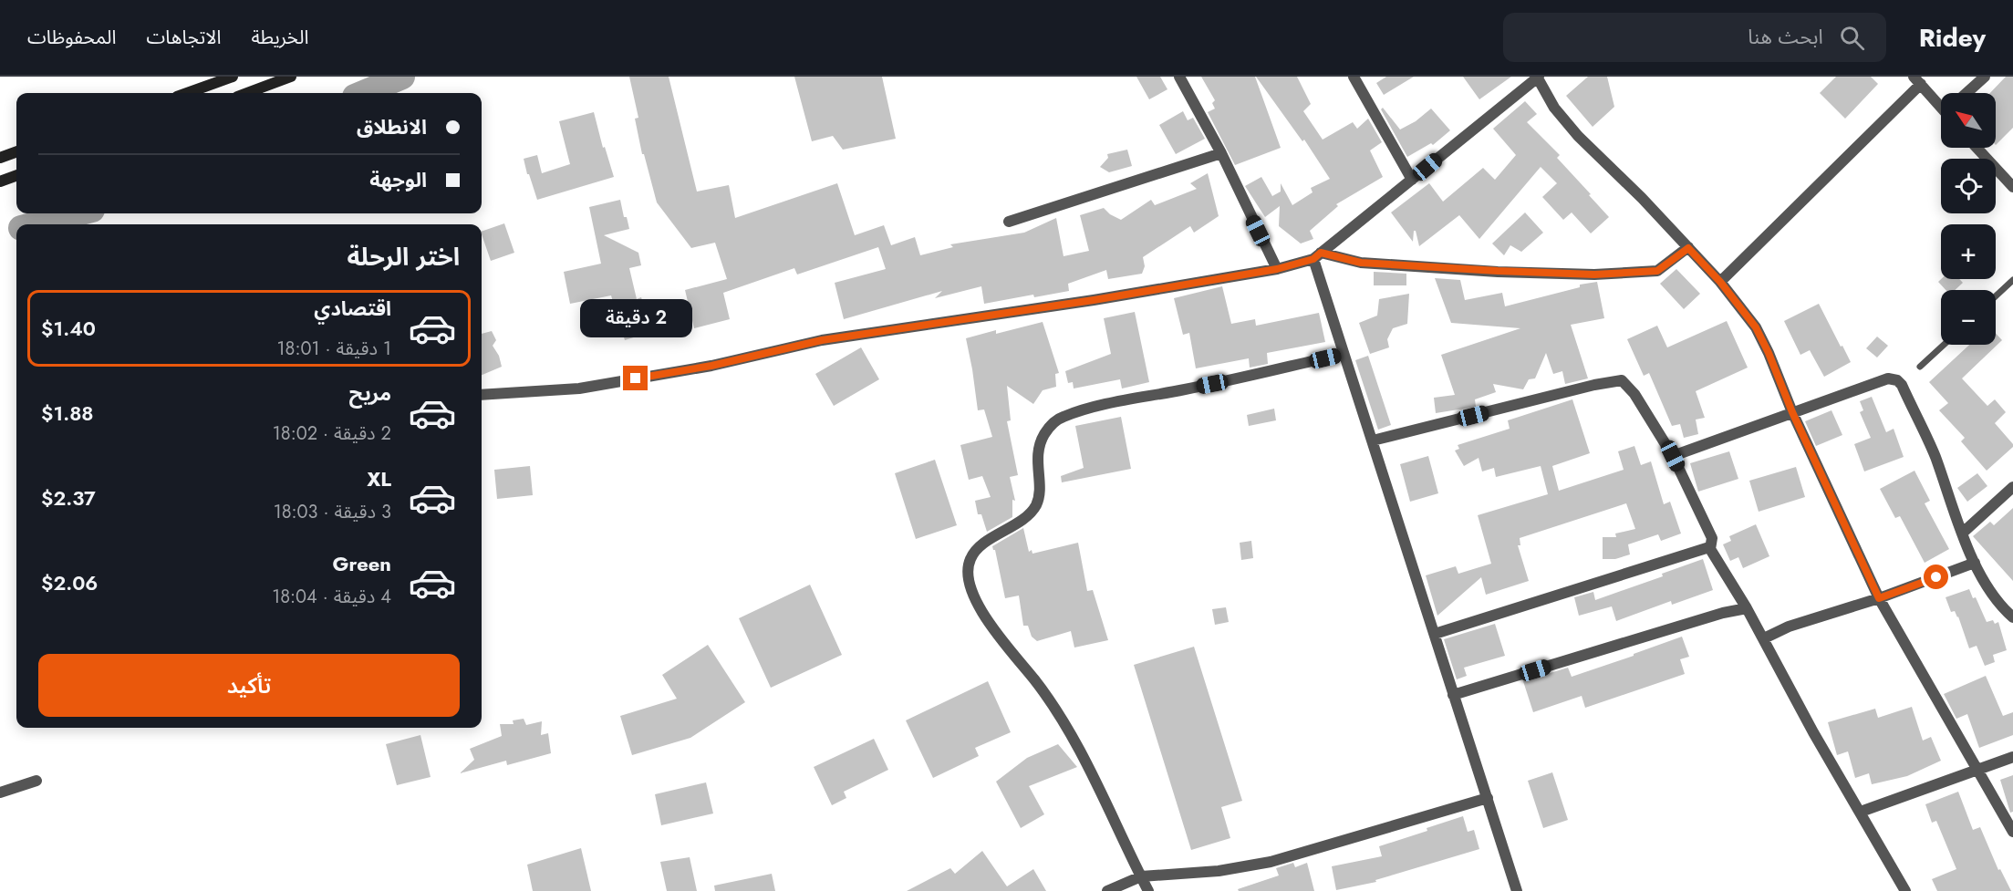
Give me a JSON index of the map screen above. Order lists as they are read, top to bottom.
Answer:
{
  "north": "top left",
  "page": {
    "header": "Ridey",
    "search": "ابحث هنا",
    "nav": ["الخريطة", "الاتجاهات", "المحفوظات"],
    "map_buttons": ["+", "−"],
    "banner": ["الانطلاق", "الوجهة"],
    "heading": "اختر الرحلة",
    "list": [
      {
        "name": "اقتصادي",
        "note": "1 دقيقة · 18:01",
        "value": "$1.40"
      },
      {
        "name": "مريح",
        "note": "2 دقيقة · 18:02",
        "value": "$1.88"
      },
      {
        "name": "XL",
        "note": "3 دقيقة · 18:03",
        "value": "$2.37"
      },
      {
        "name": "Green",
        "note": "4 دقيقة · 18:04",
        "value": "$2.06"
      }
    ],
    "bubble": "2 دقيقة",
    "buttons": "تأكيد"
  }
}
